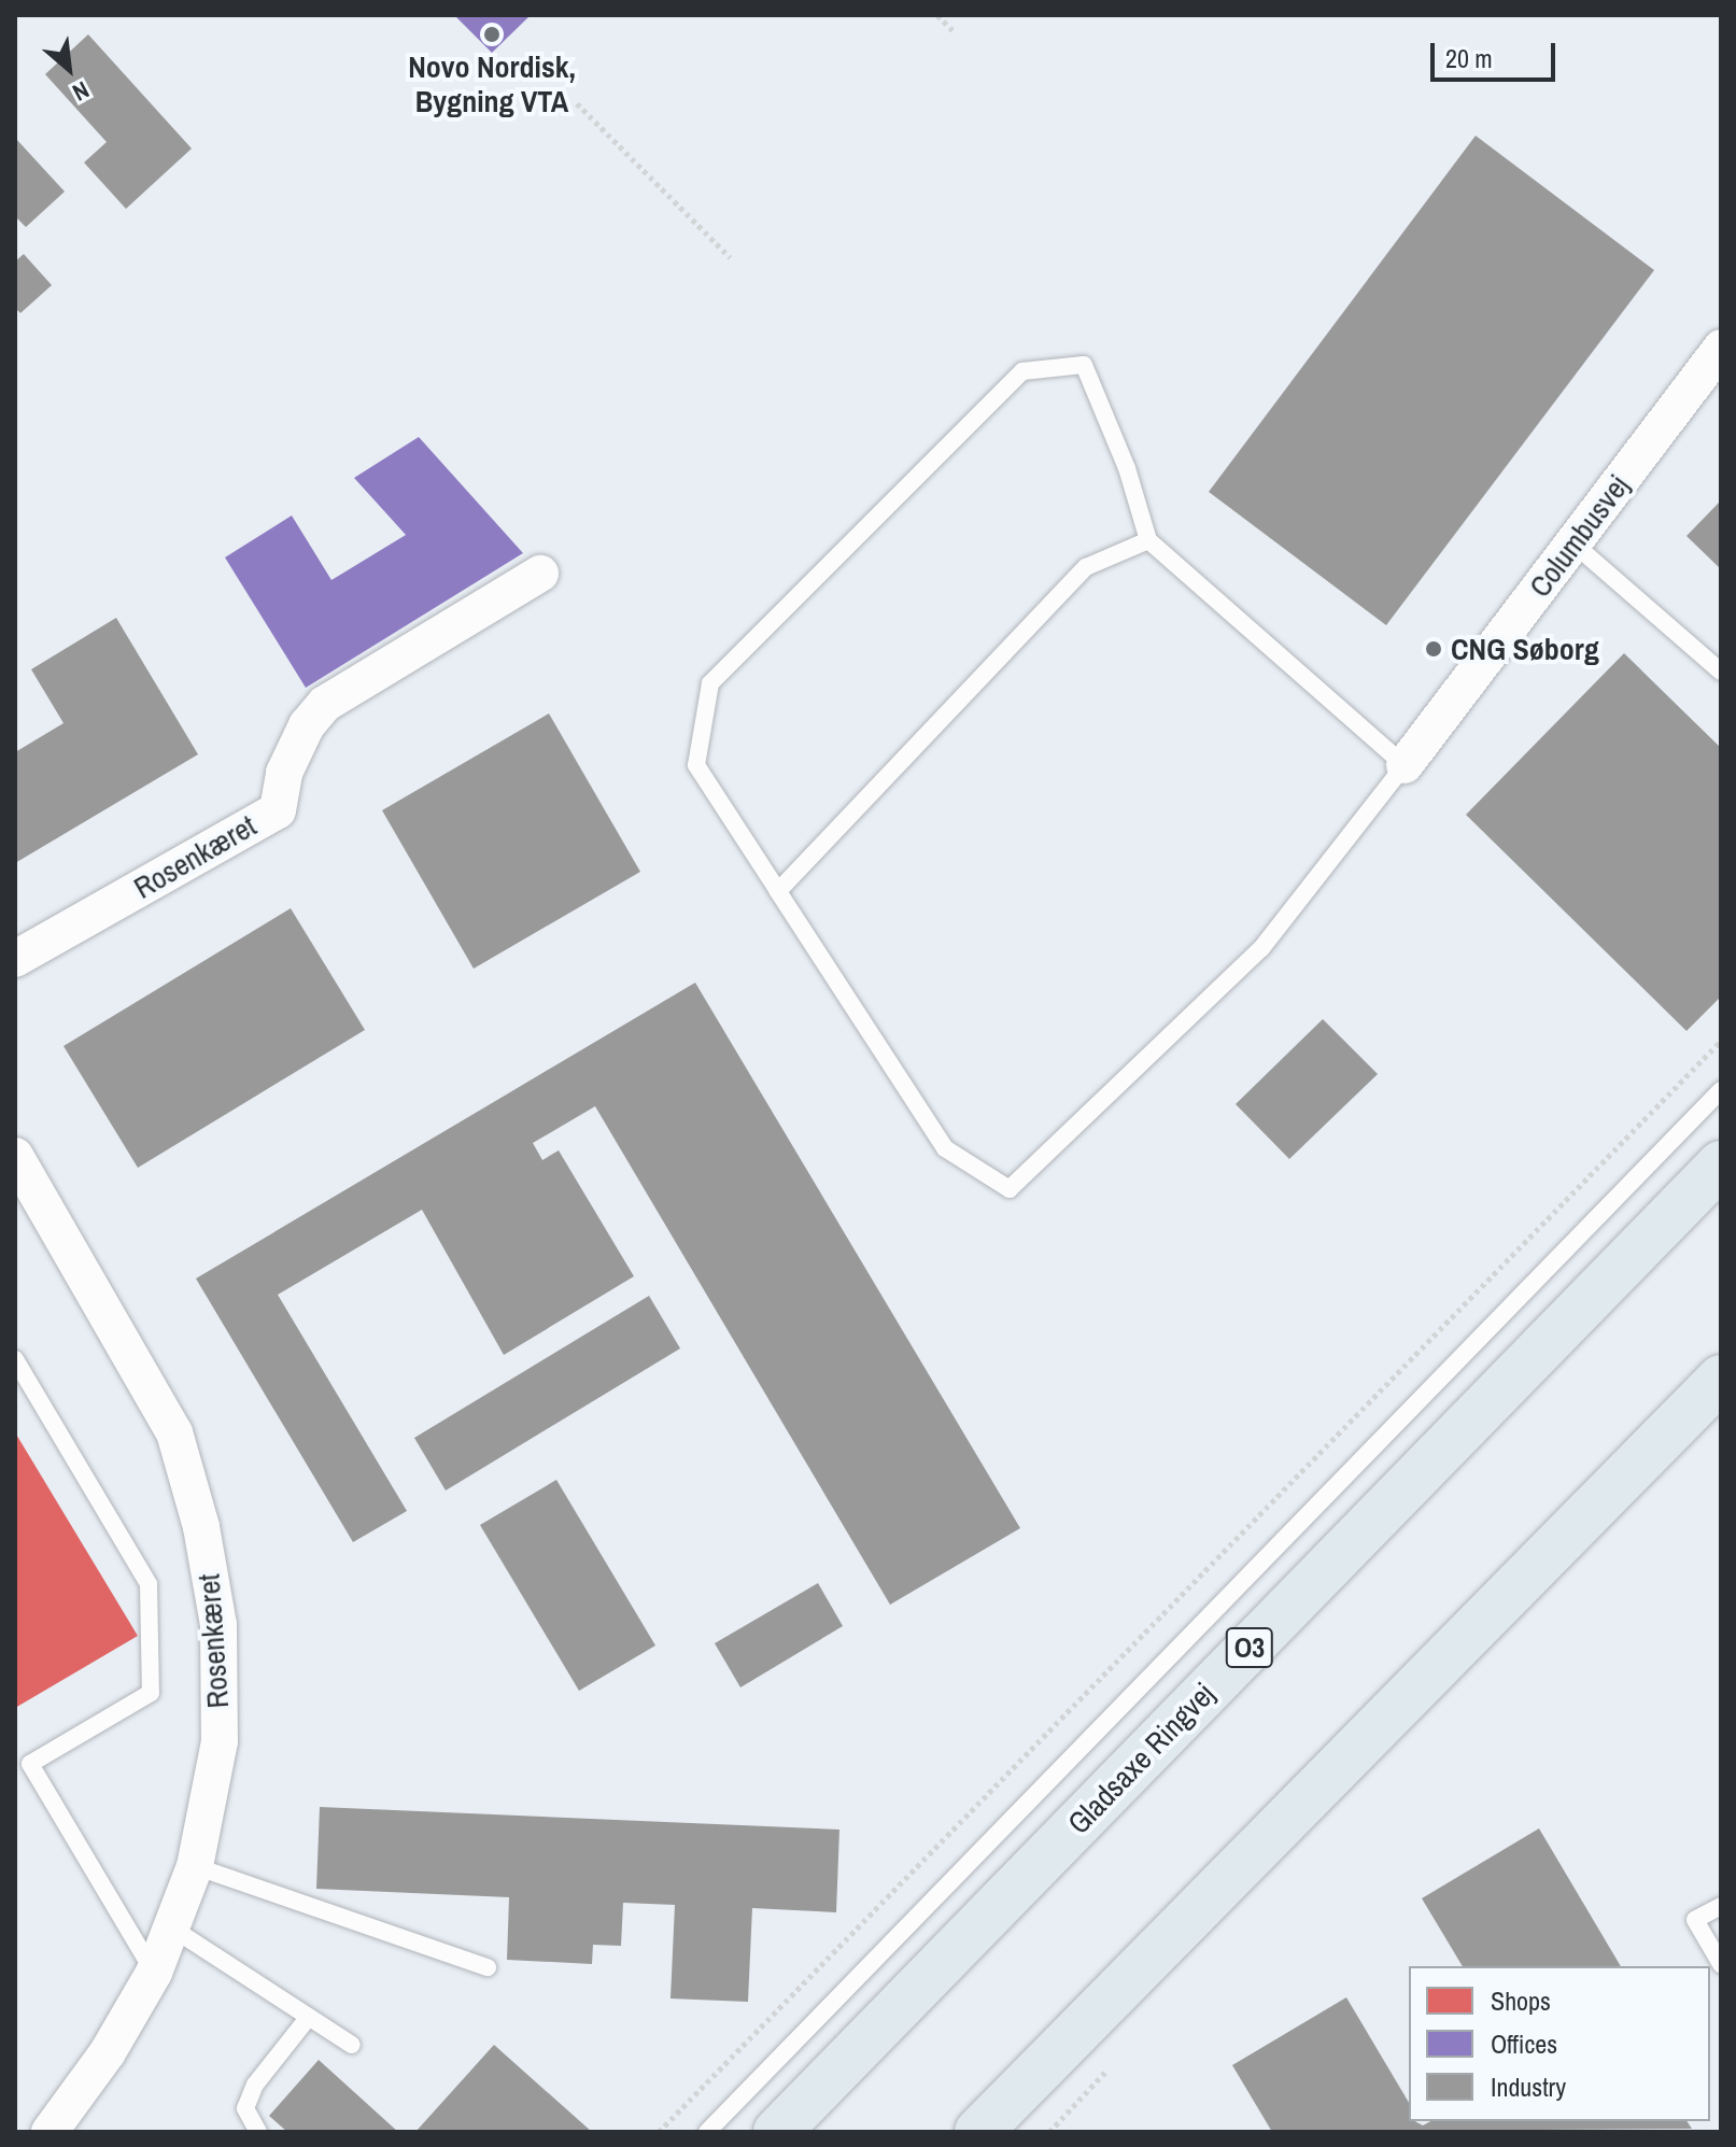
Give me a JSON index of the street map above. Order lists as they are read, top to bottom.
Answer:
{
  "streets": {
    "main road": ["O3", "Gladsaxe Ringvej"],
    "street": ["Columbusvej", "Rosenkæret"]
  },
  "places": ["Novo Nordisk, Bygning VTA", "CNG Søborg"],
  "legend": ["Shops", "Offices", "Industry"],
  "scale_bar": "20 m",
  "north": "bottom right"
}
